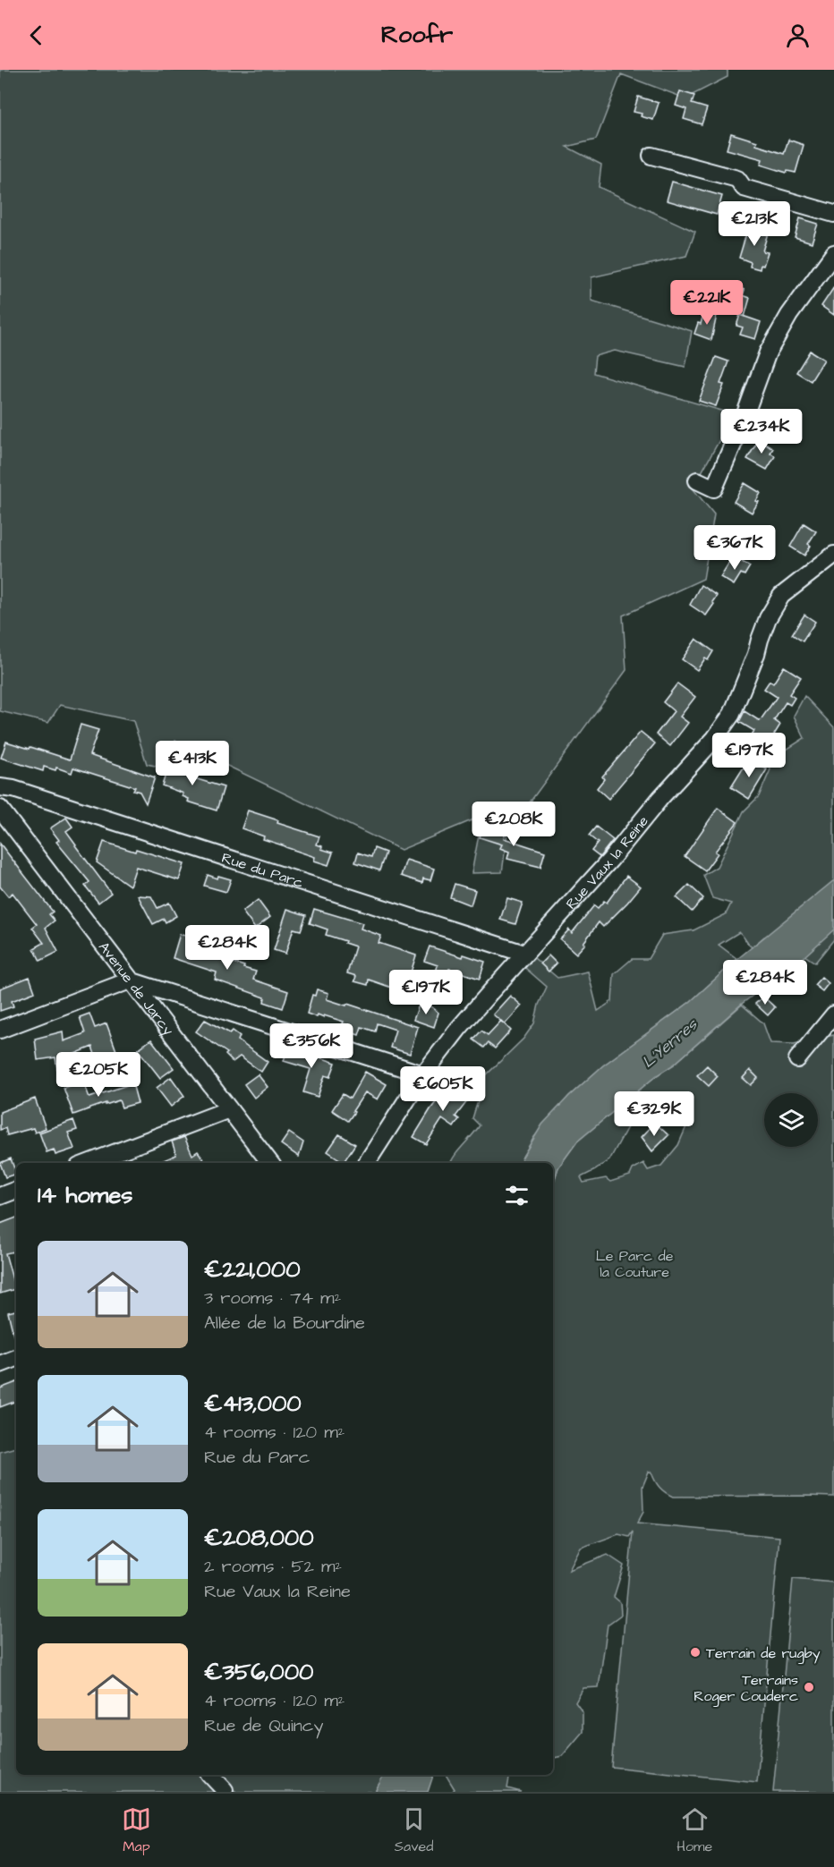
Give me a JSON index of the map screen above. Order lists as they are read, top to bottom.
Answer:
{
  "streets": {
    "street": ["Rue Vaux la Reine", "Rue du Parc", "Avenue de Jarcy"]
  },
  "crossings": [
    ["Rue Vaux la Reine", "Rue du Parc"]
  ],
  "water": ["L'Yerres"],
  "parks": ["Le Parc de la Couture"],
  "places": ["Terrain de rugby", "Terrains Roger Couderc"],
  "page": {
    "header": "Roofr",
    "price": [
      "€213K",
      "€221K",
      "€234K",
      "€367K",
      "€197K",
      "€413K",
      "€208K",
      "€284K",
      "€284K",
      "€197K",
      "€356K",
      "€205K",
      "€605K",
      "€329K"
    ],
    "heading": "14 homes",
    "list": [
      {
        "name": "€221,000",
        "note": "3 rooms · 74 m² · Allée de la Bourdine"
      },
      {
        "name": "€413,000",
        "note": "4 rooms · 120 m² · Rue du Parc"
      },
      {
        "name": "€208,000",
        "note": "2 rooms · 52 m² · Rue Vaux la Reine"
      },
      {
        "name": "€356,000",
        "note": "4 rooms · 120 m² · Rue de Quincy"
      }
    ],
    "tabs": ["Map", "Saved", "Home"]
  }
}
